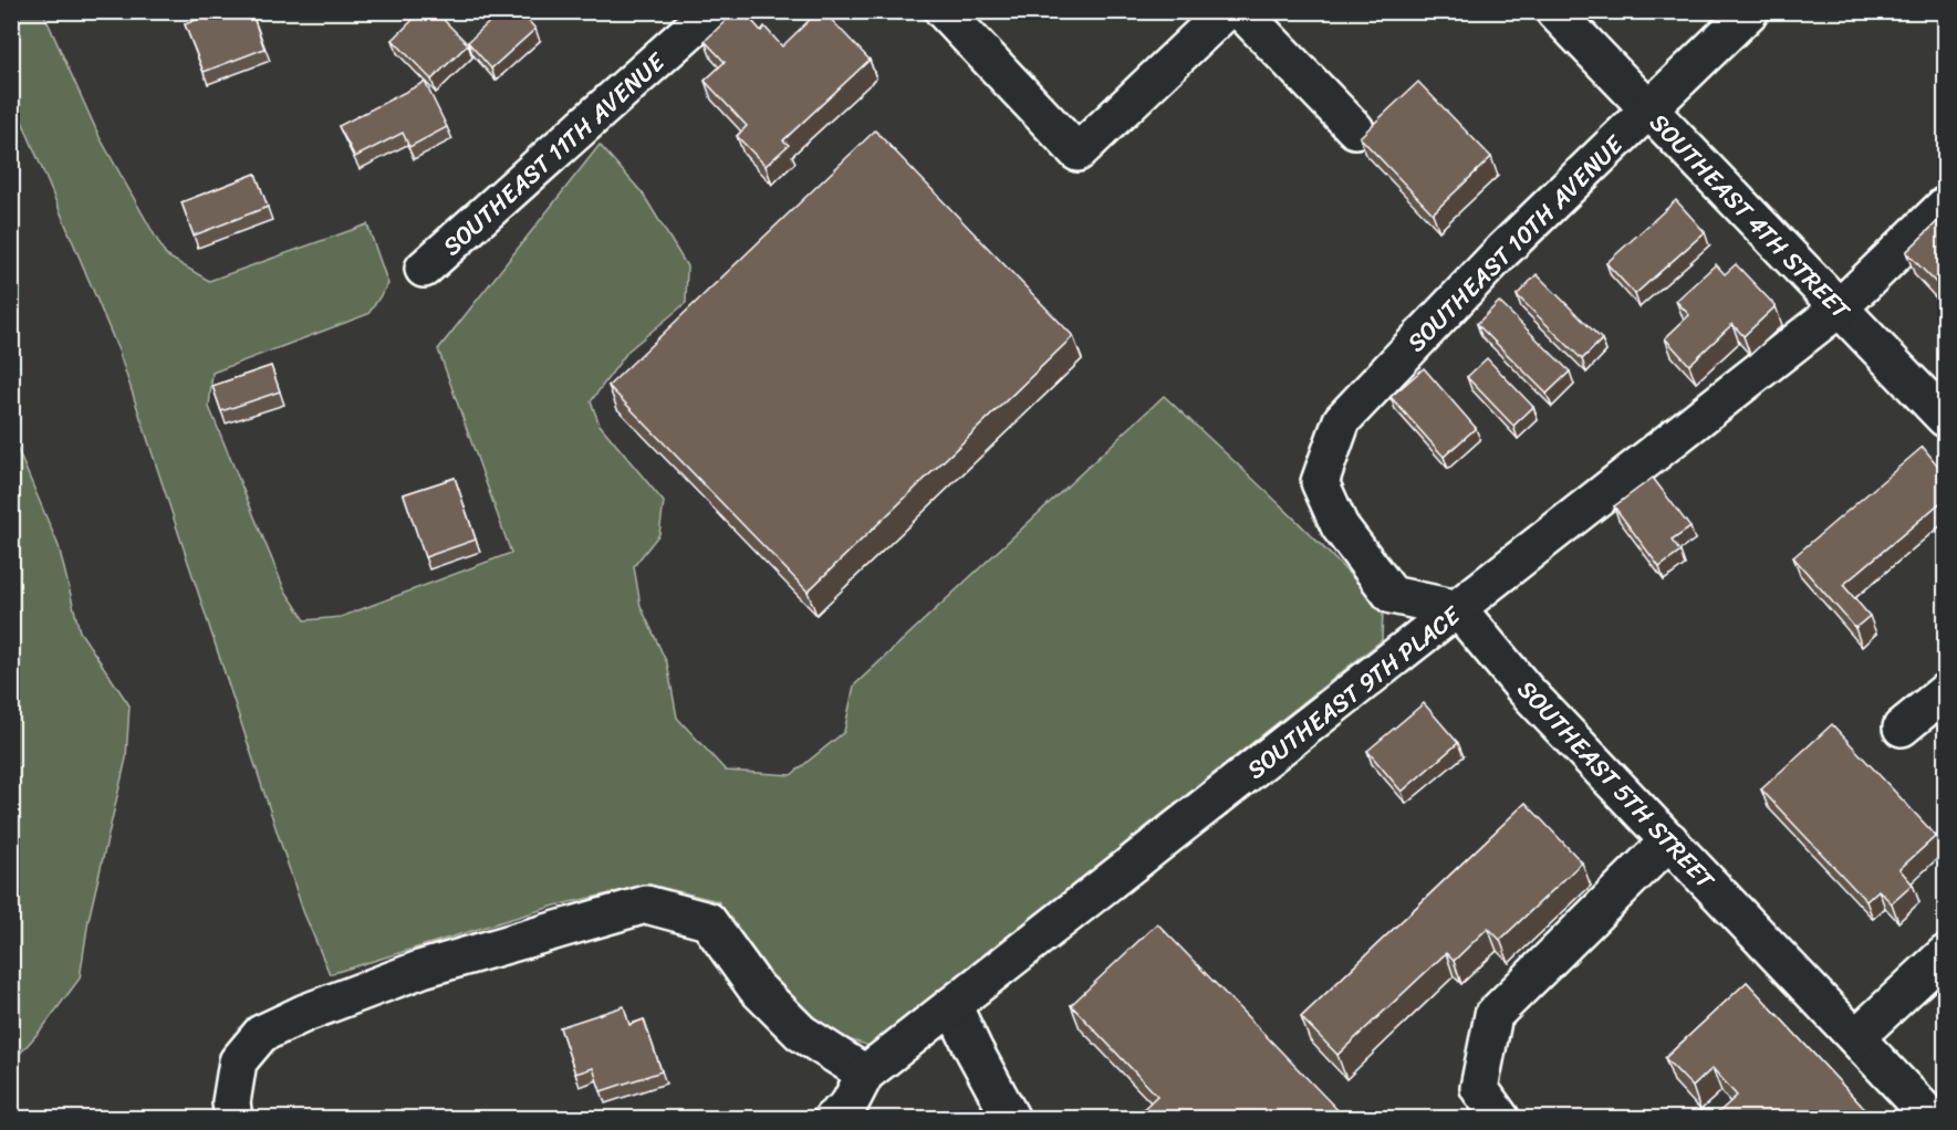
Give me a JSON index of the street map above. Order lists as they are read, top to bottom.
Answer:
{
  "streets": {
    "street": [
      "SOUTHEAST 11TH AVENUE",
      "SOUTHEAST 4TH STREET",
      "SOUTHEAST 10TH AVENUE",
      "SOUTHEAST 9TH PLACE",
      "SOUTHEAST 5TH STREET"
    ]
  },
  "crossings": [
    ["SOUTHEAST 4TH STREET", "SOUTHEAST 10TH AVENUE"],
    ["SOUTHEAST 4TH STREET", "SOUTHEAST 9TH PLACE"],
    ["SOUTHEAST 10TH AVENUE", "SOUTHEAST 9TH PLACE"],
    ["SOUTHEAST 10TH AVENUE", "SOUTHEAST 5TH STREET"],
    ["SOUTHEAST 9TH PLACE", "SOUTHEAST 5TH STREET"]
  ]
}
